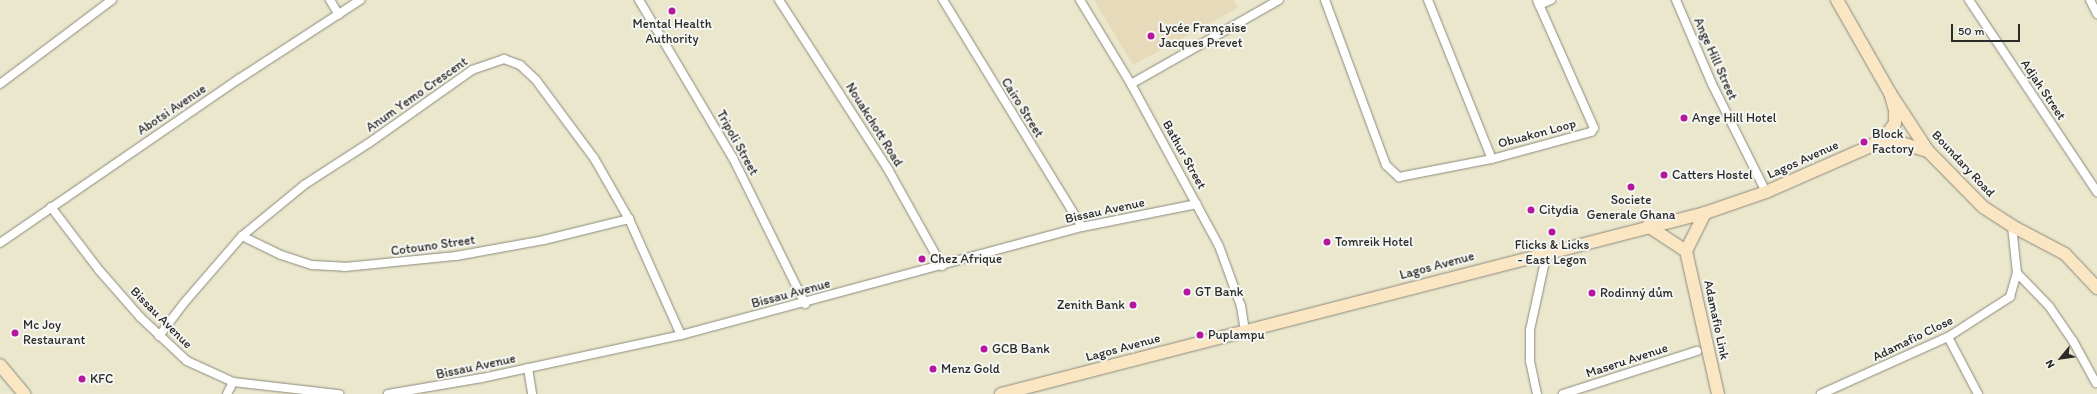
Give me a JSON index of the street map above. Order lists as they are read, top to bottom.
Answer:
{
  "streets": {
    "street": [
      "Ange Hill Street",
      "Adjah Street",
      "Anum Yemo Crescent",
      "Cairo Street",
      "Abotsi Avenue",
      "Nouakchott Road",
      "Obuakon Loop",
      "Tripoli Street",
      "Bathur Street",
      "Lagos Avenue",
      "Boundary Road",
      "Bissau Avenue",
      "Cotouno Street",
      "Adamafio Link",
      "Adamafio Close",
      "Maseru Avenue"
    ]
  },
  "crossings": [
    ["Ange Hill Street", "Lagos Avenue"],
    ["Anum Yemo Crescent", "Bissau Avenue"],
    ["Anum Yemo Crescent", "Cotouno Street"],
    ["Cairo Street", "Bissau Avenue"],
    ["Abotsi Avenue", "Bissau Avenue"],
    ["Nouakchott Road", "Bissau Avenue"],
    ["Tripoli Street", "Bissau Avenue"],
    ["Bathur Street", "Lagos Avenue"],
    ["Bathur Street", "Bissau Avenue"],
    ["Lagos Avenue", "Boundary Road"],
    ["Boundary Road", "Adamafio Close"]
  ],
  "places": [
    "Mental Health Authority",
    "Lycée Française Jacques Prevet",
    "Ange Hill Hotel",
    "Block Factory",
    "Catters Hostel",
    "Societe Generale Ghana",
    "Citydia",
    "Flicks & Licks - East Legon",
    "Tomreik Hotel",
    "Chez Afrique",
    "GT Bank",
    "Rodinný dům",
    "Zenith Bank",
    "Mc Joy Restaurant",
    "Puplampu",
    "GCB Bank",
    "Menz Gold",
    "KFC"
  ],
  "scale_bar": "50 m",
  "north": "bottom left"
}
